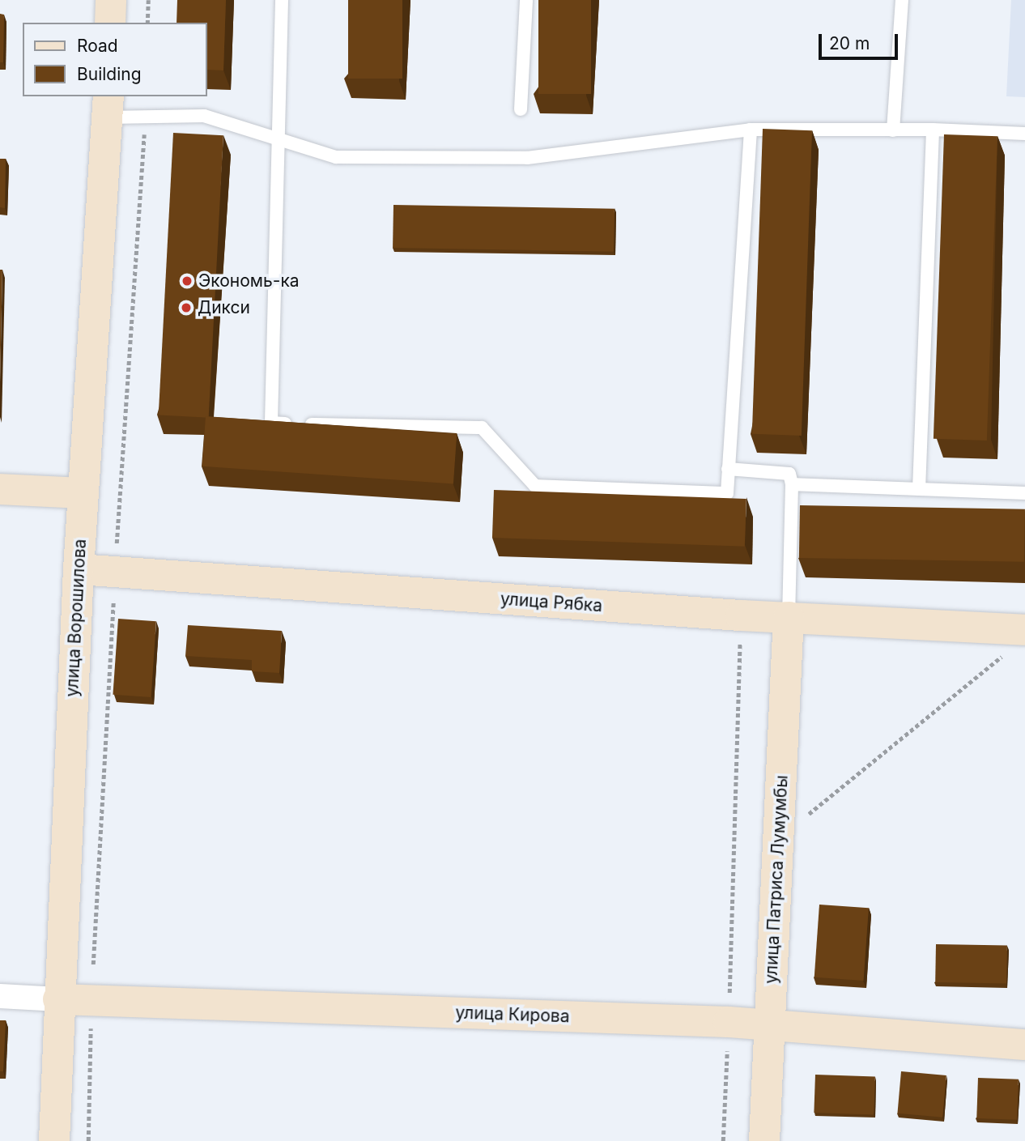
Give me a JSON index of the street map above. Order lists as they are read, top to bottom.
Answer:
{
  "streets": {
    "street": [
      "улица Рябка",
      "улица Ворошилова",
      "улица Патриса Лумумбы",
      "улица Кирова"
    ]
  },
  "crossings": [
    ["улица Рябка", "улица Ворошилова"],
    ["улица Рябка", "улица Патриса Лумумбы"],
    ["улица Ворошилова", "улица Кирова"],
    ["улица Патриса Лумумбы", "улица Кирова"]
  ],
  "places": ["Экономь-ка", "Дикси"],
  "legend": ["Road", "Building"],
  "scale_bar": "20 m"
}
